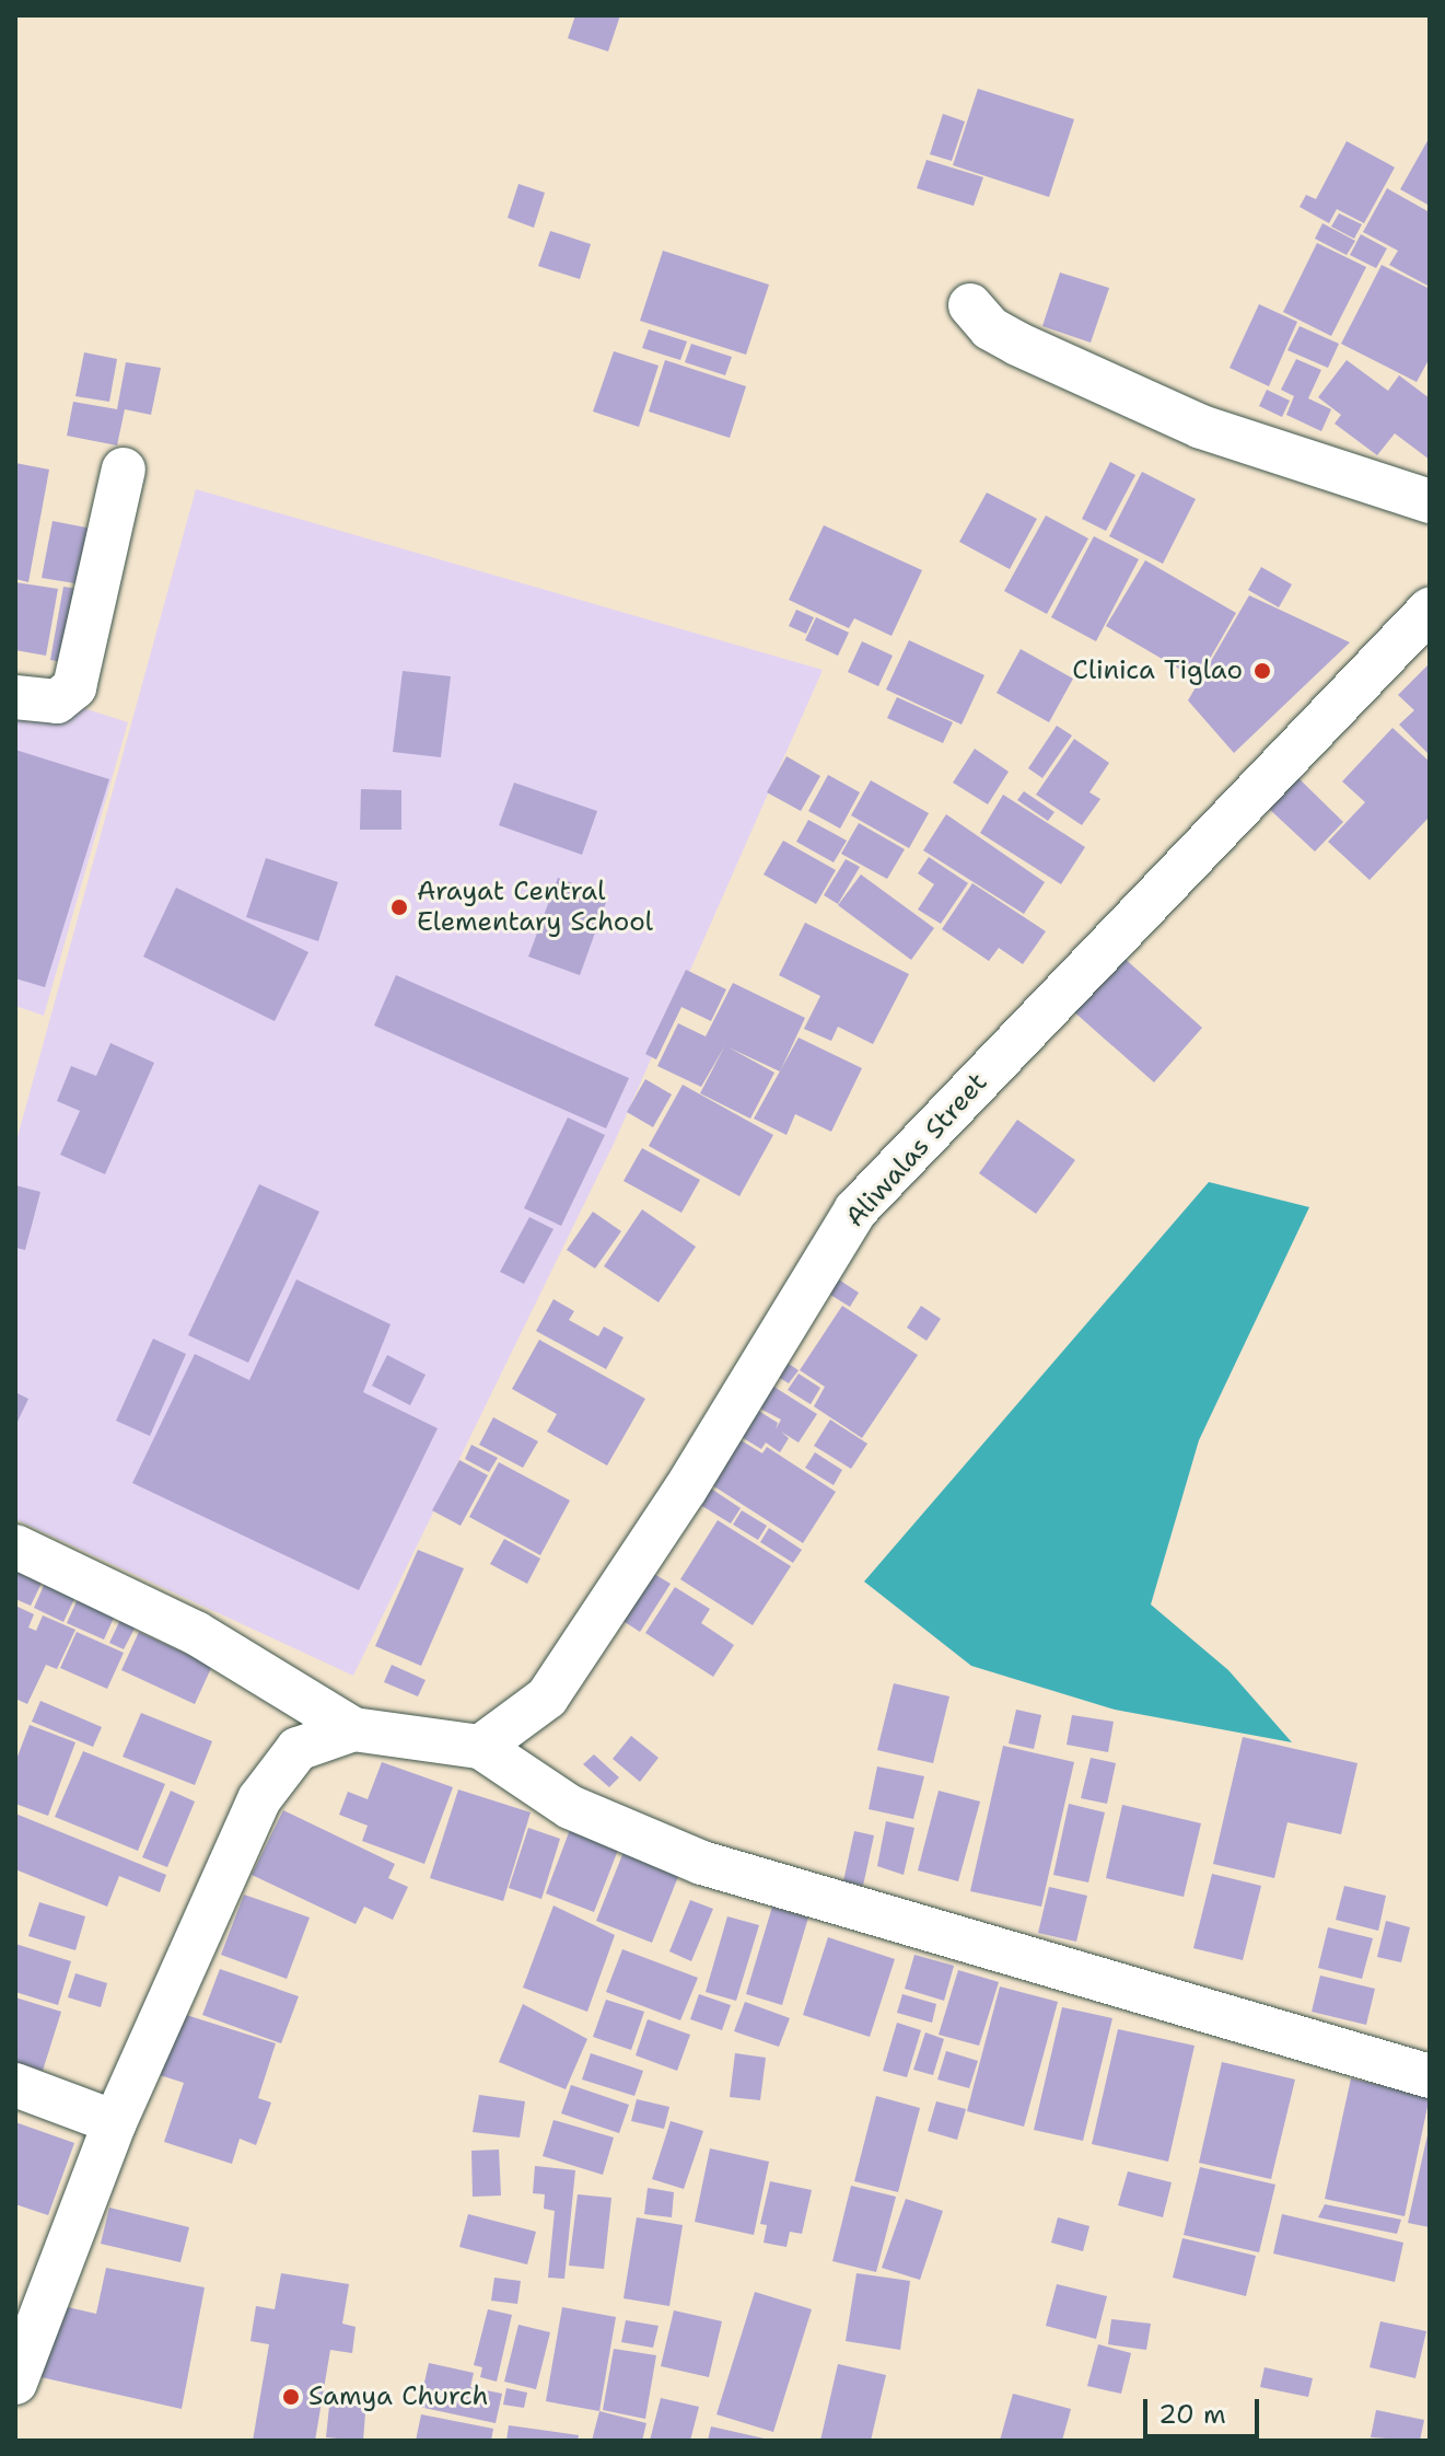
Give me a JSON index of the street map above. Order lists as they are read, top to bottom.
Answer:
{
  "streets": {
    "street": ["Aliwalas Street"]
  },
  "places": ["Clinica Tiglao", "Arayat Central Elementary School", "Samya Church"],
  "scale_bar": "20 m"
}
